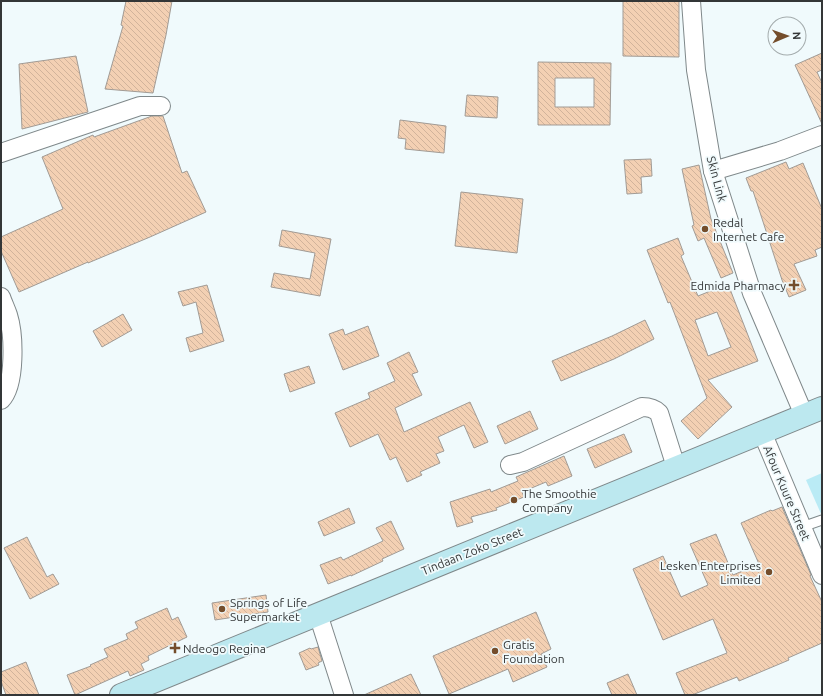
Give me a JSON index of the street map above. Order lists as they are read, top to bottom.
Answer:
{
  "streets": {
    "main road": ["Tindaan Zoko Street"],
    "street": ["Skin Link", "Afour Kuure Street"]
  },
  "crossings": [
    ["Skin Link", "Tindaan Zoko Street"],
    ["Afour Kuure Street", "Tindaan Zoko Street"]
  ],
  "places": {
    "other": [
      "Redal Internet Cafe",
      "The Smoothie Company",
      "Lesken Enterprises Limited",
      "Springs of Life Supermarket",
      "Gratis Foundation"
    ],
    "health": ["Edmida Pharmacy", "Ndeogo Regina"]
  },
  "north": "right"
}
